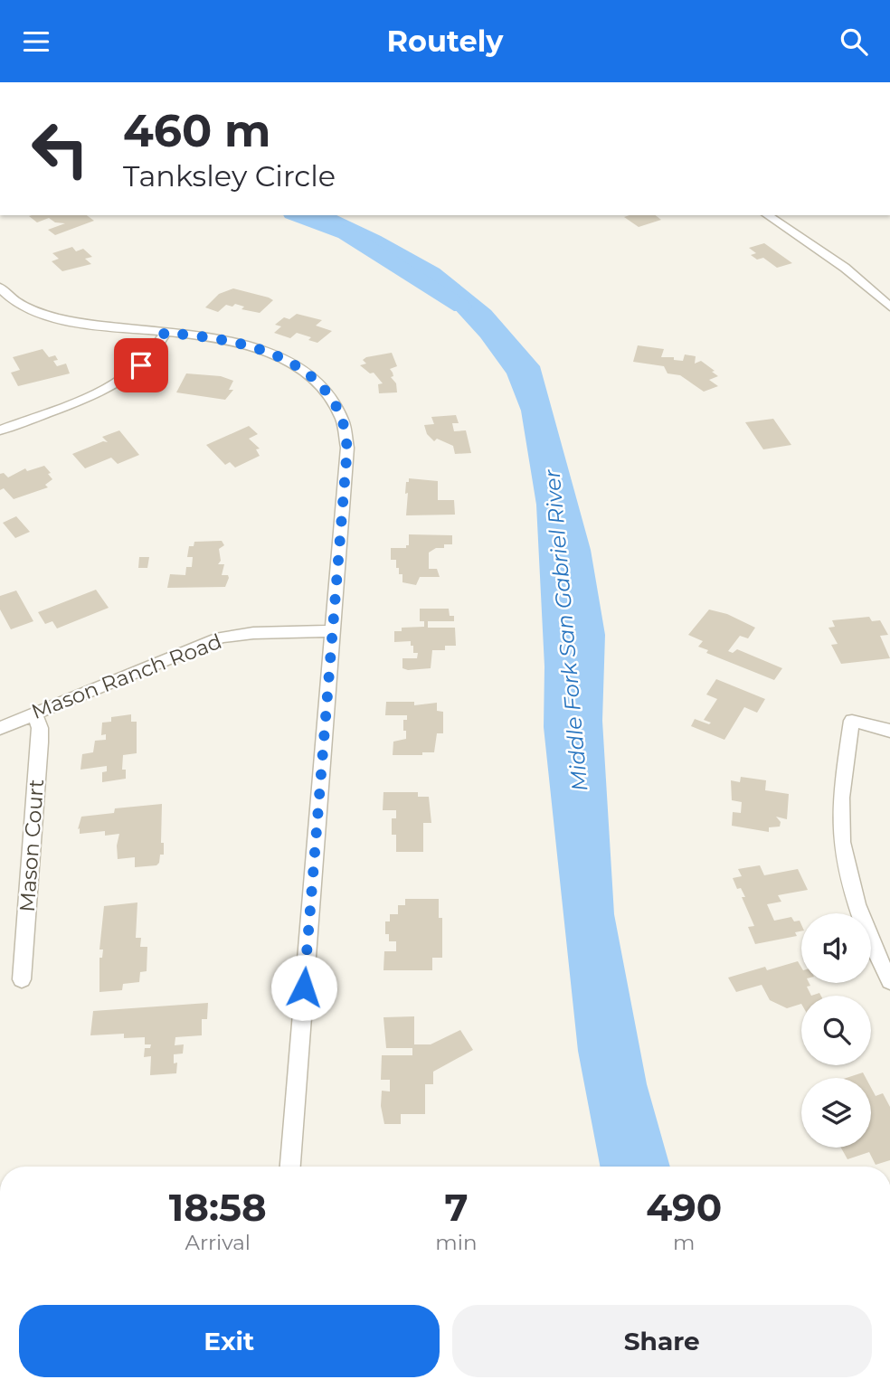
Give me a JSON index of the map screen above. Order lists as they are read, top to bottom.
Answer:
{
  "streets": {
    "street": ["Mason Ranch Road", "Mason Court"]
  },
  "crossings": [
    ["Mason Ranch Road", "Mason Court"]
  ],
  "water": ["Middle Fork San Gabriel River"],
  "page": {
    "header": "Routely",
    "turn": ["460 m", "Tanksley Circle"],
    "eta": [
      "18:58",
      "Arrival",
      "7",
      "min",
      "490",
      "m"
    ],
    "buttons": ["Exit", "Share"]
  }
}
